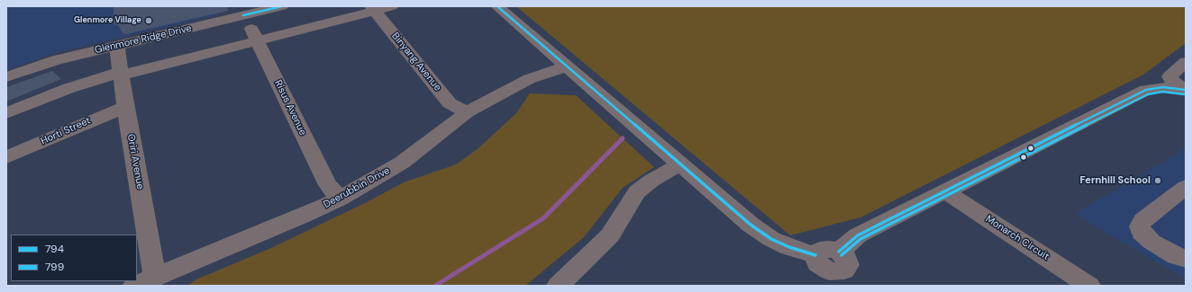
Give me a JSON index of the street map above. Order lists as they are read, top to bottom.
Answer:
{
  "streets": {
    "street": [
      "Glenmore Ridge Drive",
      "Binyang Avenue",
      "Risus Avenue",
      "Horti Street",
      "Oriri Avenue",
      "Deerubbin Drive",
      "Monarch Circuit"
    ]
  },
  "crossings": [
    ["Glenmore Ridge Drive", "Risus Avenue"],
    ["Glenmore Ridge Drive", "Oriri Avenue"],
    ["Binyang Avenue", "Deerubbin Drive"],
    ["Risus Avenue", "Deerubbin Drive"],
    ["Horti Street", "Oriri Avenue"],
    ["Oriri Avenue", "Deerubbin Drive"]
  ],
  "places": ["Glenmore Village", "Fernhill School"],
  "lines": ["transit line 794", "transit line 799"],
  "legend": ["794", "799"]
}
